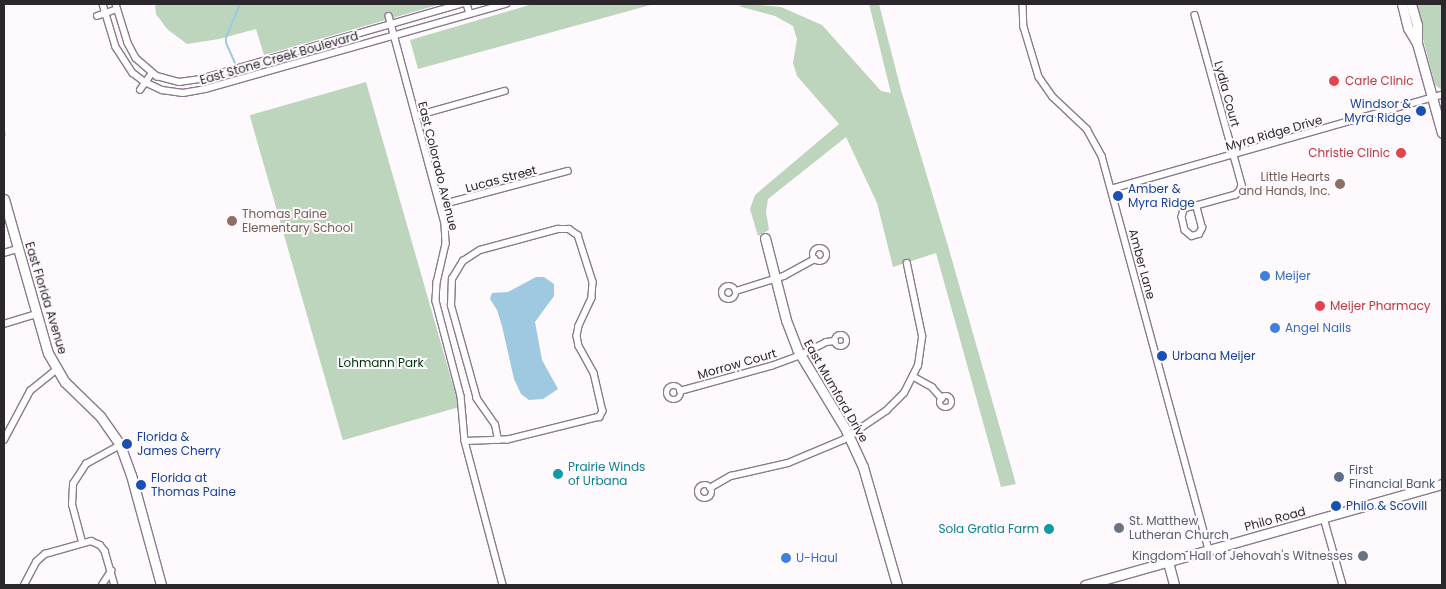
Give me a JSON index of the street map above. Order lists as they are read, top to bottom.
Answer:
{
  "streets": {
    "street": [
      "East Stone Creek Boulevard",
      "Lydia Court",
      "Myra Ridge Drive",
      "East Colorado Avenue",
      "Lucas Street",
      "Amber Lane",
      "East Florida Avenue",
      "Morrow Court",
      "East Mumford Drive",
      "Philo Road"
    ]
  },
  "crossings": [
    ["East Stone Creek Boulevard", "East Colorado Avenue"],
    ["Lydia Court", "Myra Ridge Drive"],
    ["Myra Ridge Drive", "Amber Lane"],
    ["East Colorado Avenue", "Lucas Street"],
    ["Amber Lane", "Philo Road"],
    ["Morrow Court", "East Mumford Drive"]
  ],
  "parks": ["Lohmann Park"],
  "places": [
    "Carle Clinic",
    "Windsor & Myra Ridge",
    "Christie Clinic",
    "Little Hearts and Hands, Inc.",
    "Amber & Myra Ridge",
    "Thomas Paine Elementary School",
    "Meijer",
    "Meijer Pharmacy",
    "Angel Nails",
    "Urbana Meijer",
    "Florida & James Cherry",
    "Prairie Winds of Urbana",
    "First Financial Bank",
    "Florida at Thomas Paine",
    "Philo & Scovill",
    "St. Matthew Lutheran Church",
    "Sola Gratia Farm",
    "Kingdom Hall of Jehovah's Witnesses",
    "U-Haul"
  ]
}
